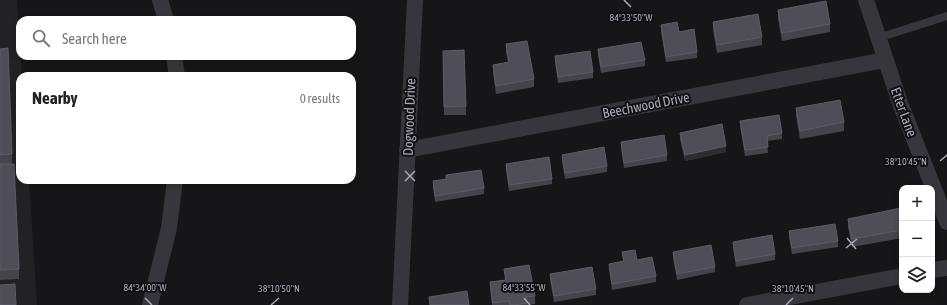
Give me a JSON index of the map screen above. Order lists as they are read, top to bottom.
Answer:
{
  "streets": {
    "street": ["Beechwood Drive", "Etter Lane", "Dogwood Drive"]
  },
  "crossings": [
    ["Beechwood Drive", "Etter Lane"],
    ["Beechwood Drive", "Dogwood Drive"]
  ],
  "page": {
    "search": "Search here",
    "heading": ["Nearby", "0 results"],
    "map_buttons": ["+", "−"]
  },
  "coordinates": [
    "84°33'50\"W",
    "38°10'45\"N",
    "84°34'00\"W",
    "84°33'55\"W",
    "38°10'50\"N"
  ]
}
